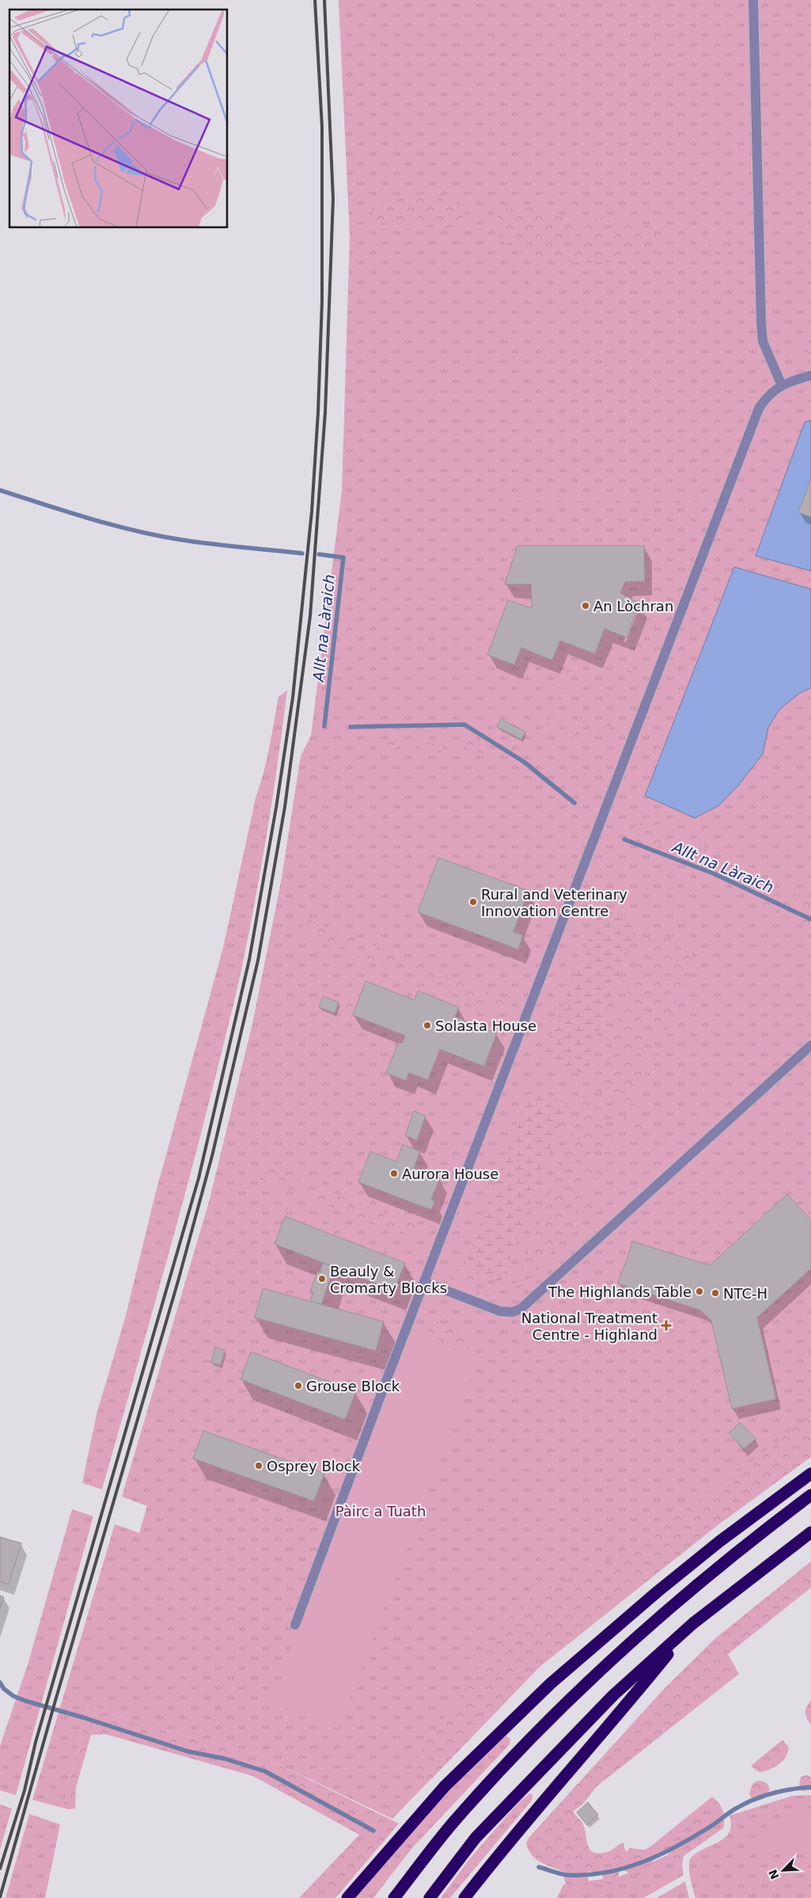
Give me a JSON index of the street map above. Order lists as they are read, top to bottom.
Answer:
{
  "water": ["Allt na Làraich"],
  "parks": ["Pàirc a Tuath"],
  "places": {
    "other": [
      "An Lòchran",
      "Rural and Veterinary Innovation Centre",
      "Solasta House",
      "Aurora House",
      "Beauly & Cromarty Blocks",
      "The Highlands Table",
      "NTC-H",
      "Grouse Block",
      "Osprey Block"
    ],
    "health": ["National Treatment Centre - Highland"]
  },
  "north": "bottom left"
}
